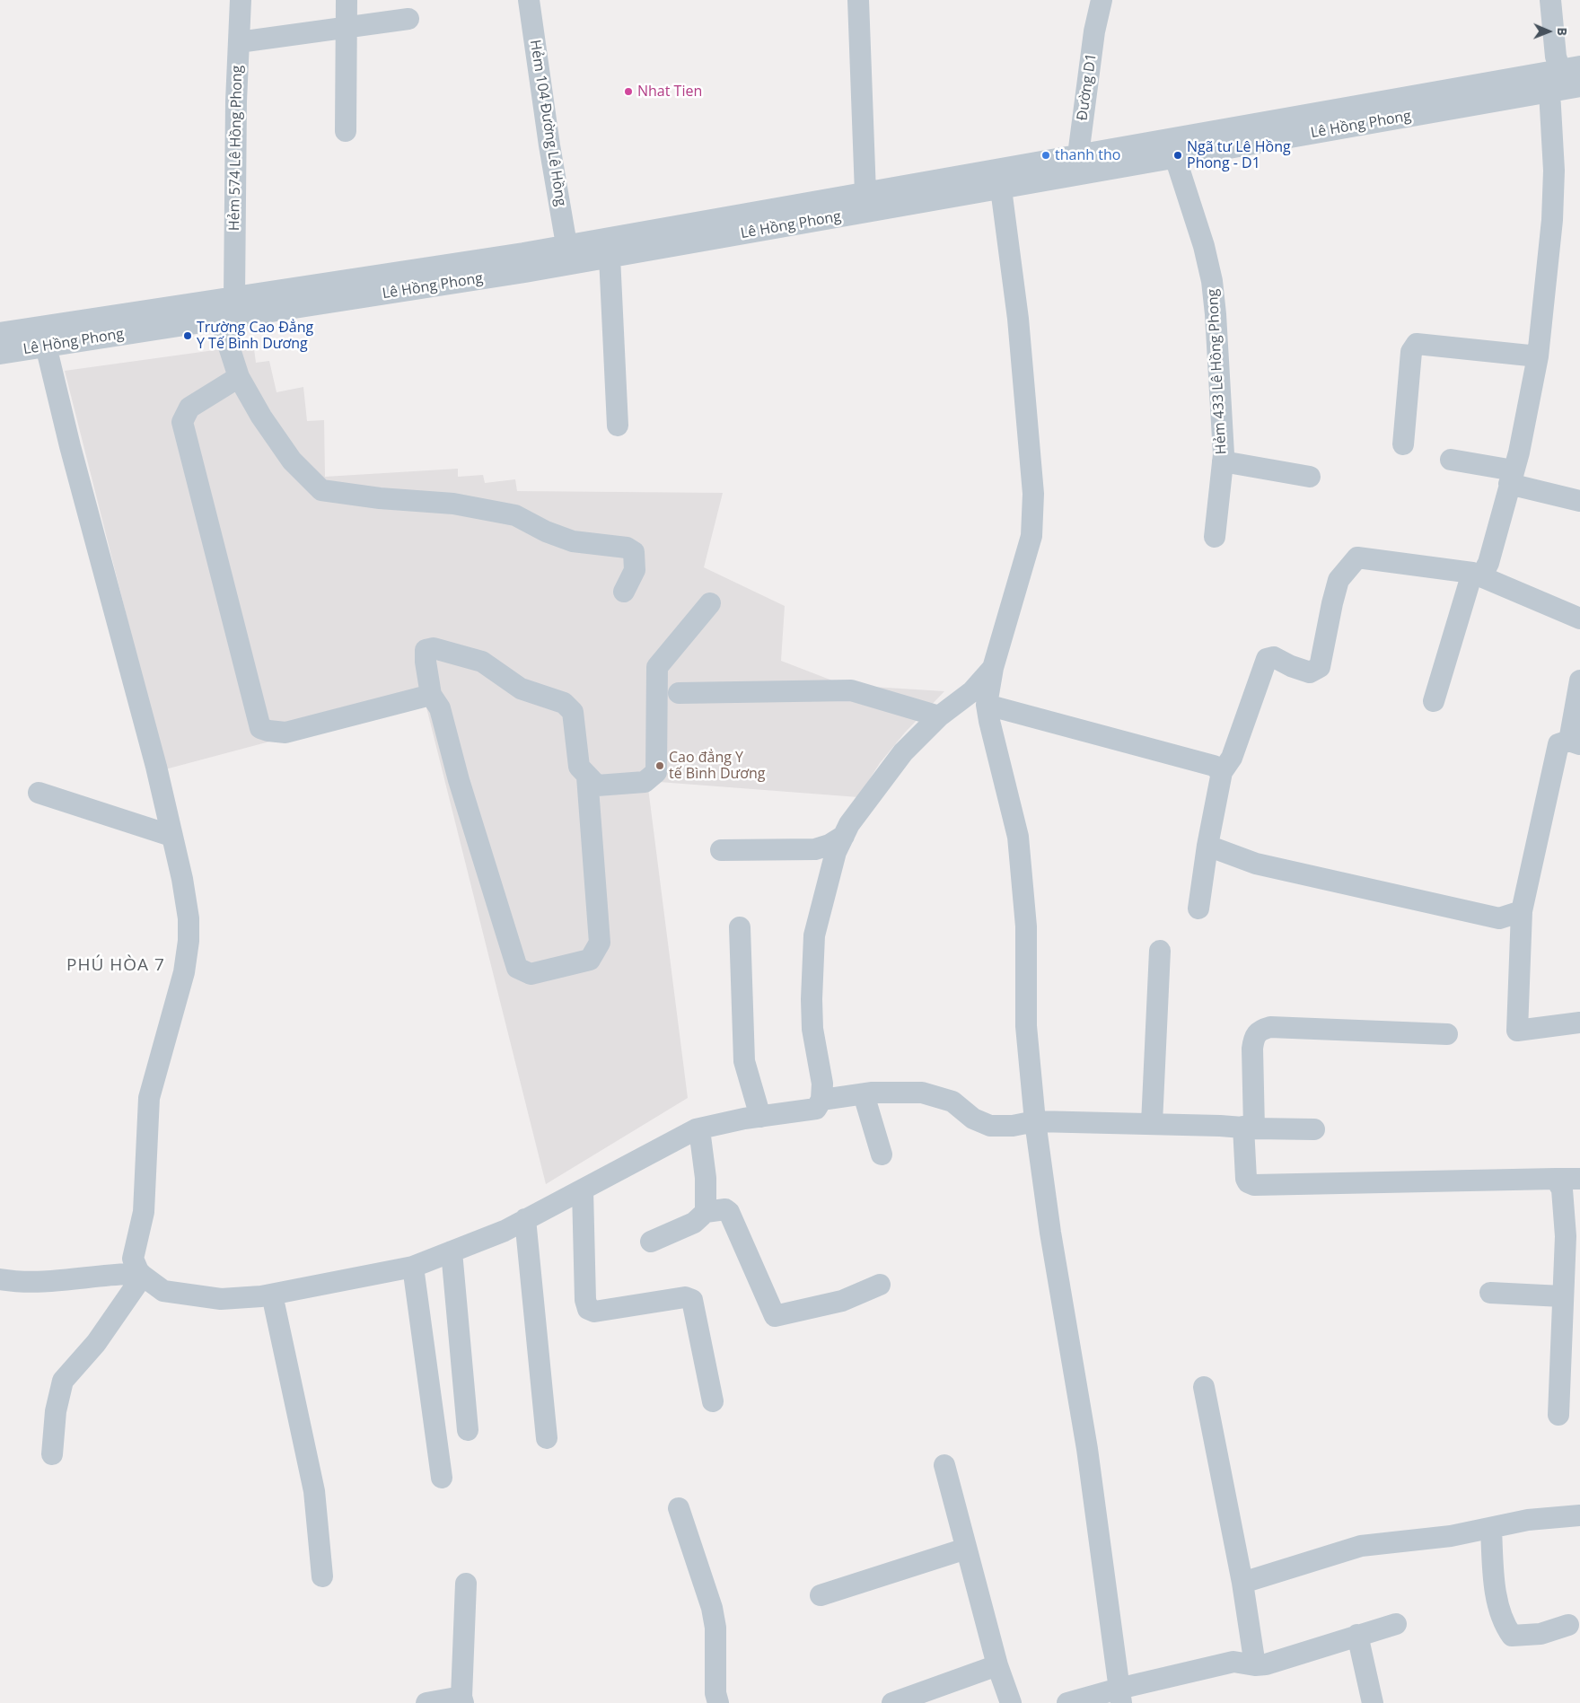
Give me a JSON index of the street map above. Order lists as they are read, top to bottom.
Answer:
{
  "streets": {
    "street": [
      "Đường D1",
      "Hẻm 104 Đường Lê Hồng",
      "Lê Hồng Phong",
      "Hẻm 574 Lê Hồng Phong",
      "Hẻm 433 Lê Hồng Phong"
    ]
  },
  "crossings": [
    ["Đường D1", "Lê Hồng Phong"],
    ["Hẻm 104 Đường Lê Hồng", "Lê Hồng Phong"],
    ["Lê Hồng Phong", "Hẻm 574 Lê Hồng Phong"],
    ["Lê Hồng Phong", "Hẻm 433 Lê Hồng Phong"]
  ],
  "districts": ["PHÚ HÒA 7"],
  "places": [
    "Nhat Tien",
    "thanh tho",
    "Ngã tư Lê Hồng Phong - D1",
    "Trường Cao Đẳng Y Tế Bình Dương",
    "Cao đẳng Y tế Bình Dương"
  ],
  "north": "right"
}
